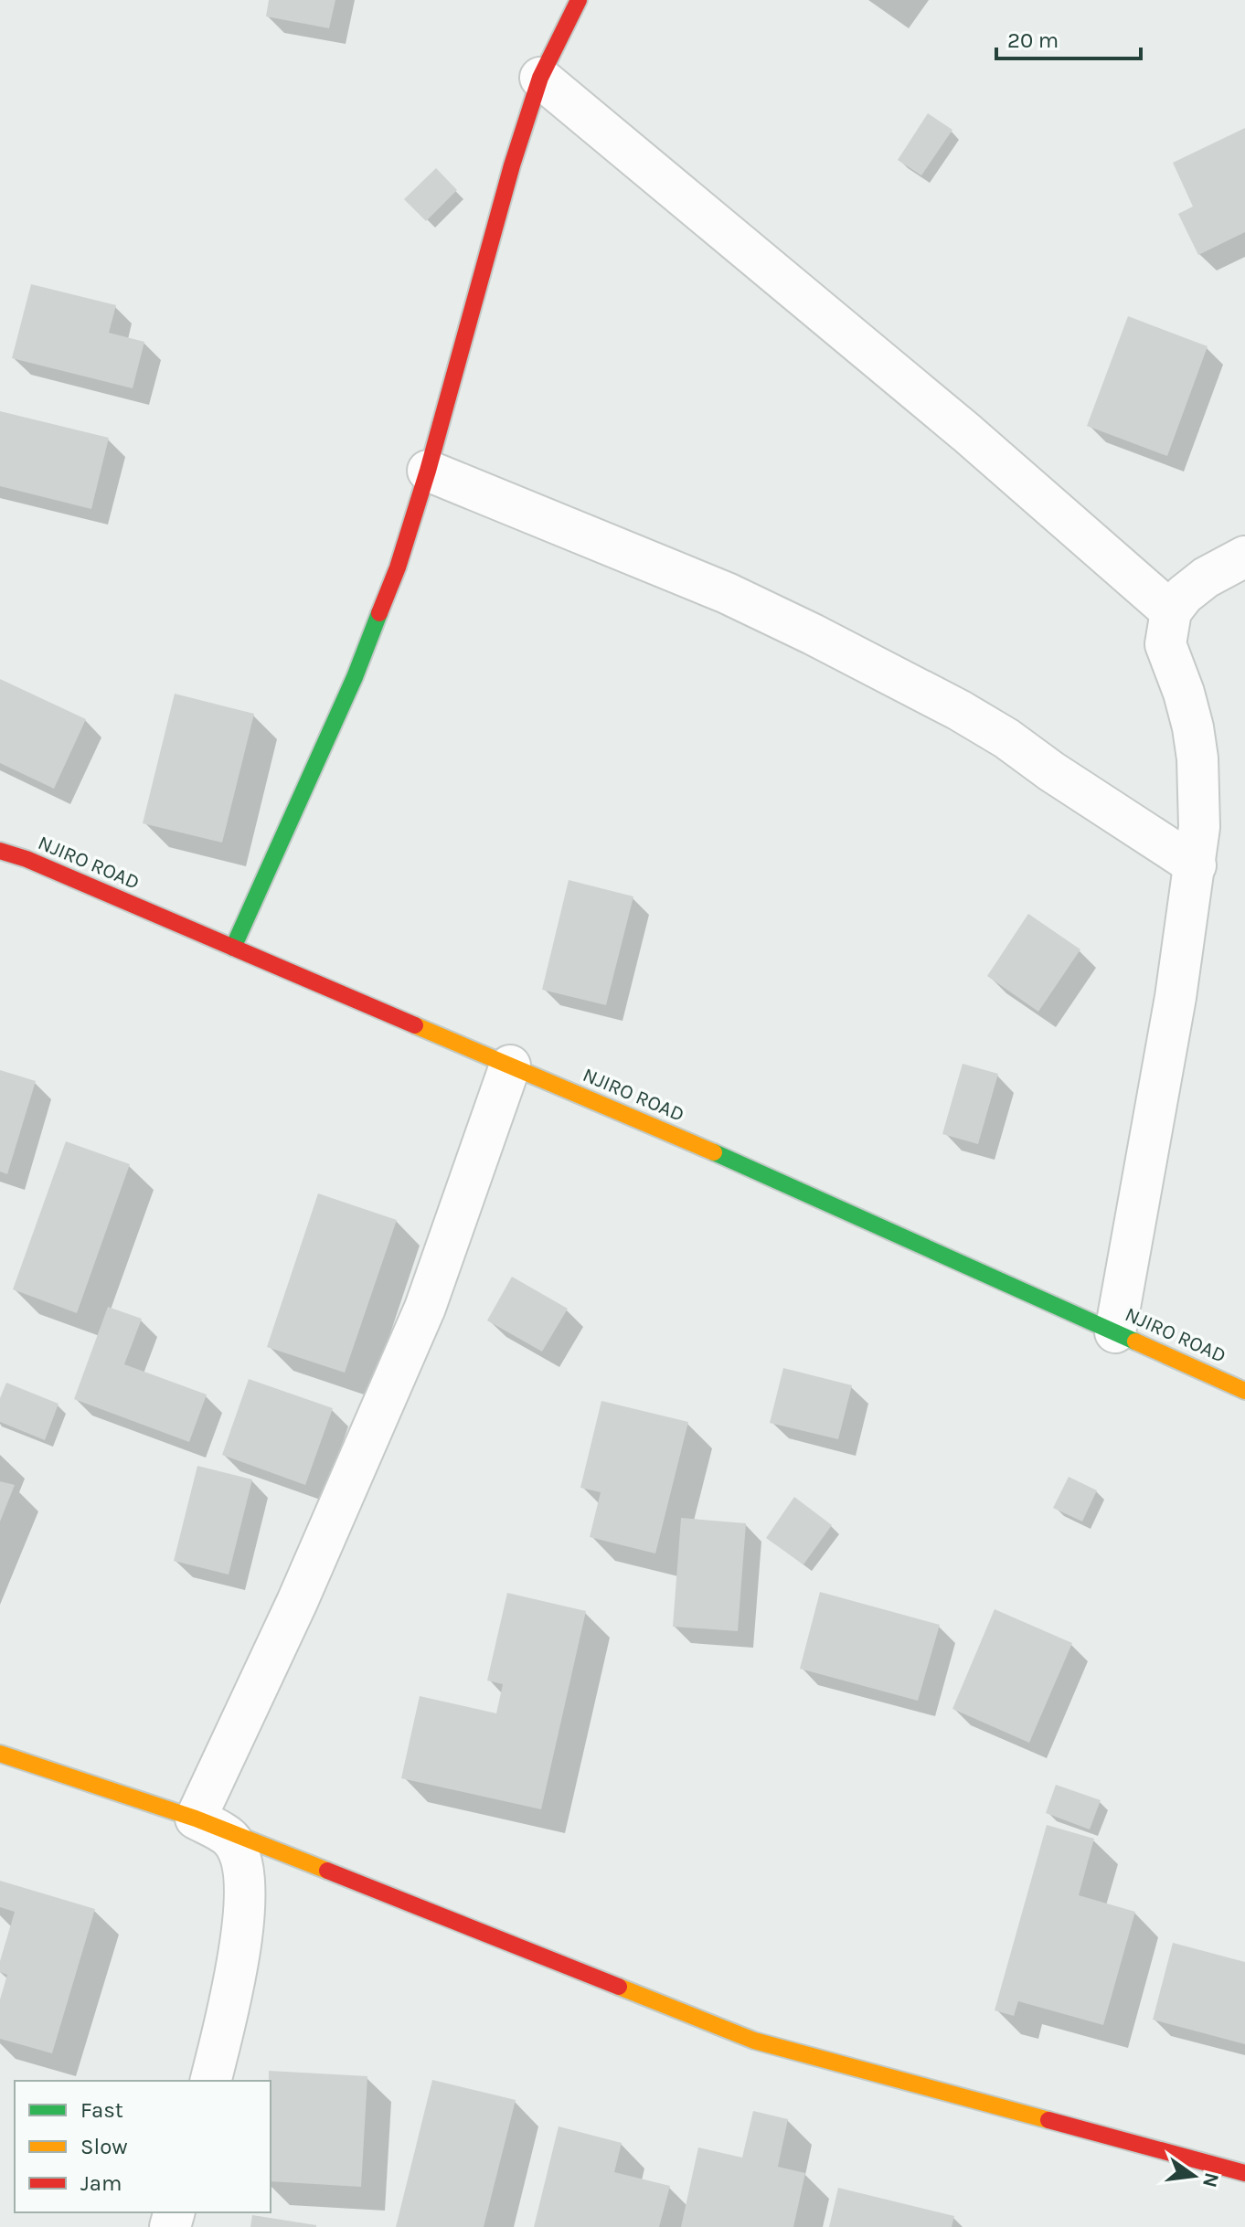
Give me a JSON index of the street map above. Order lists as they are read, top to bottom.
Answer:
{
  "streets": {
    "street": ["NJIRO ROAD"]
  },
  "legend": ["Fast", "Slow", "Jam"],
  "scale_bar": "20 m",
  "north": "right"
}
